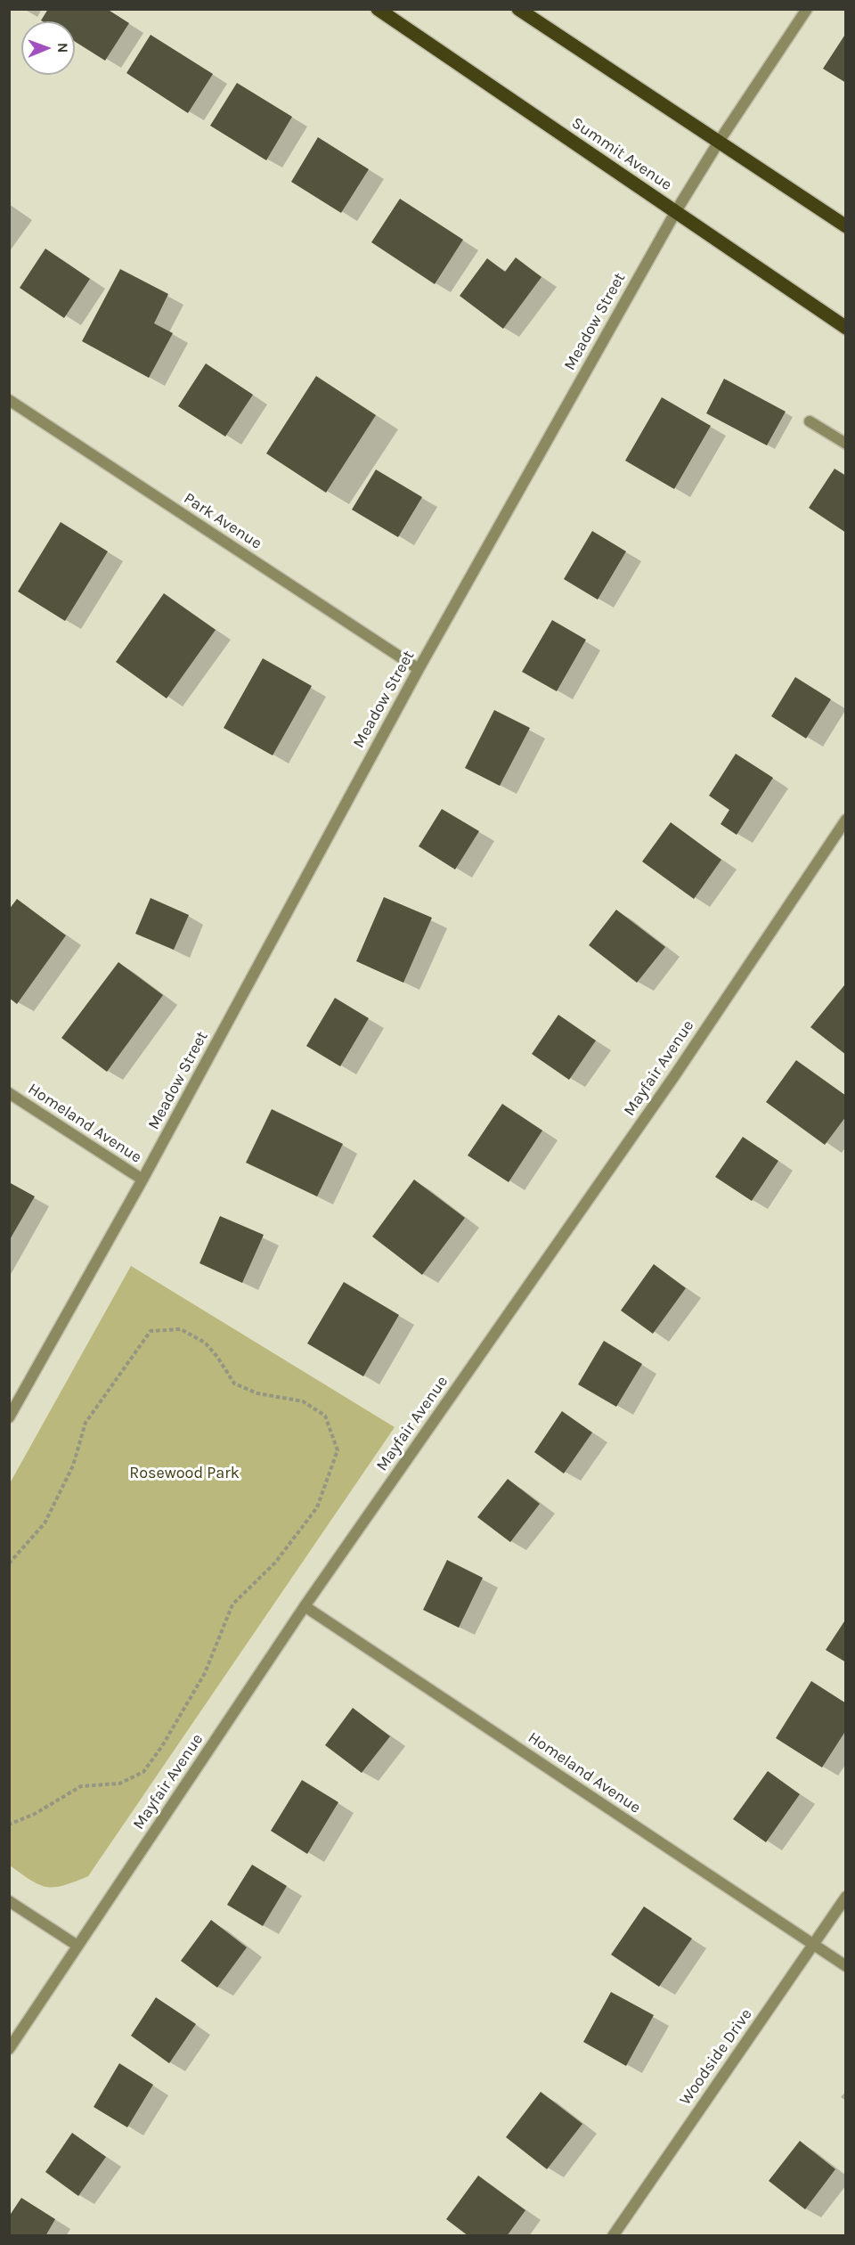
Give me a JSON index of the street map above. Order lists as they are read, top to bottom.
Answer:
{
  "streets": {
    "main road": ["Summit Avenue"],
    "street": [
      "Meadow Street",
      "Park Avenue",
      "Mayfair Avenue",
      "Homeland Avenue",
      "Woodside Drive"
    ]
  },
  "crossings": [
    ["Summit Avenue", "Meadow Street"],
    ["Meadow Street", "Park Avenue"],
    ["Meadow Street", "Homeland Avenue"],
    ["Mayfair Avenue", "Homeland Avenue"],
    ["Homeland Avenue", "Woodside Drive"]
  ],
  "parks": ["Rosewood Park"],
  "north": "right"
}
